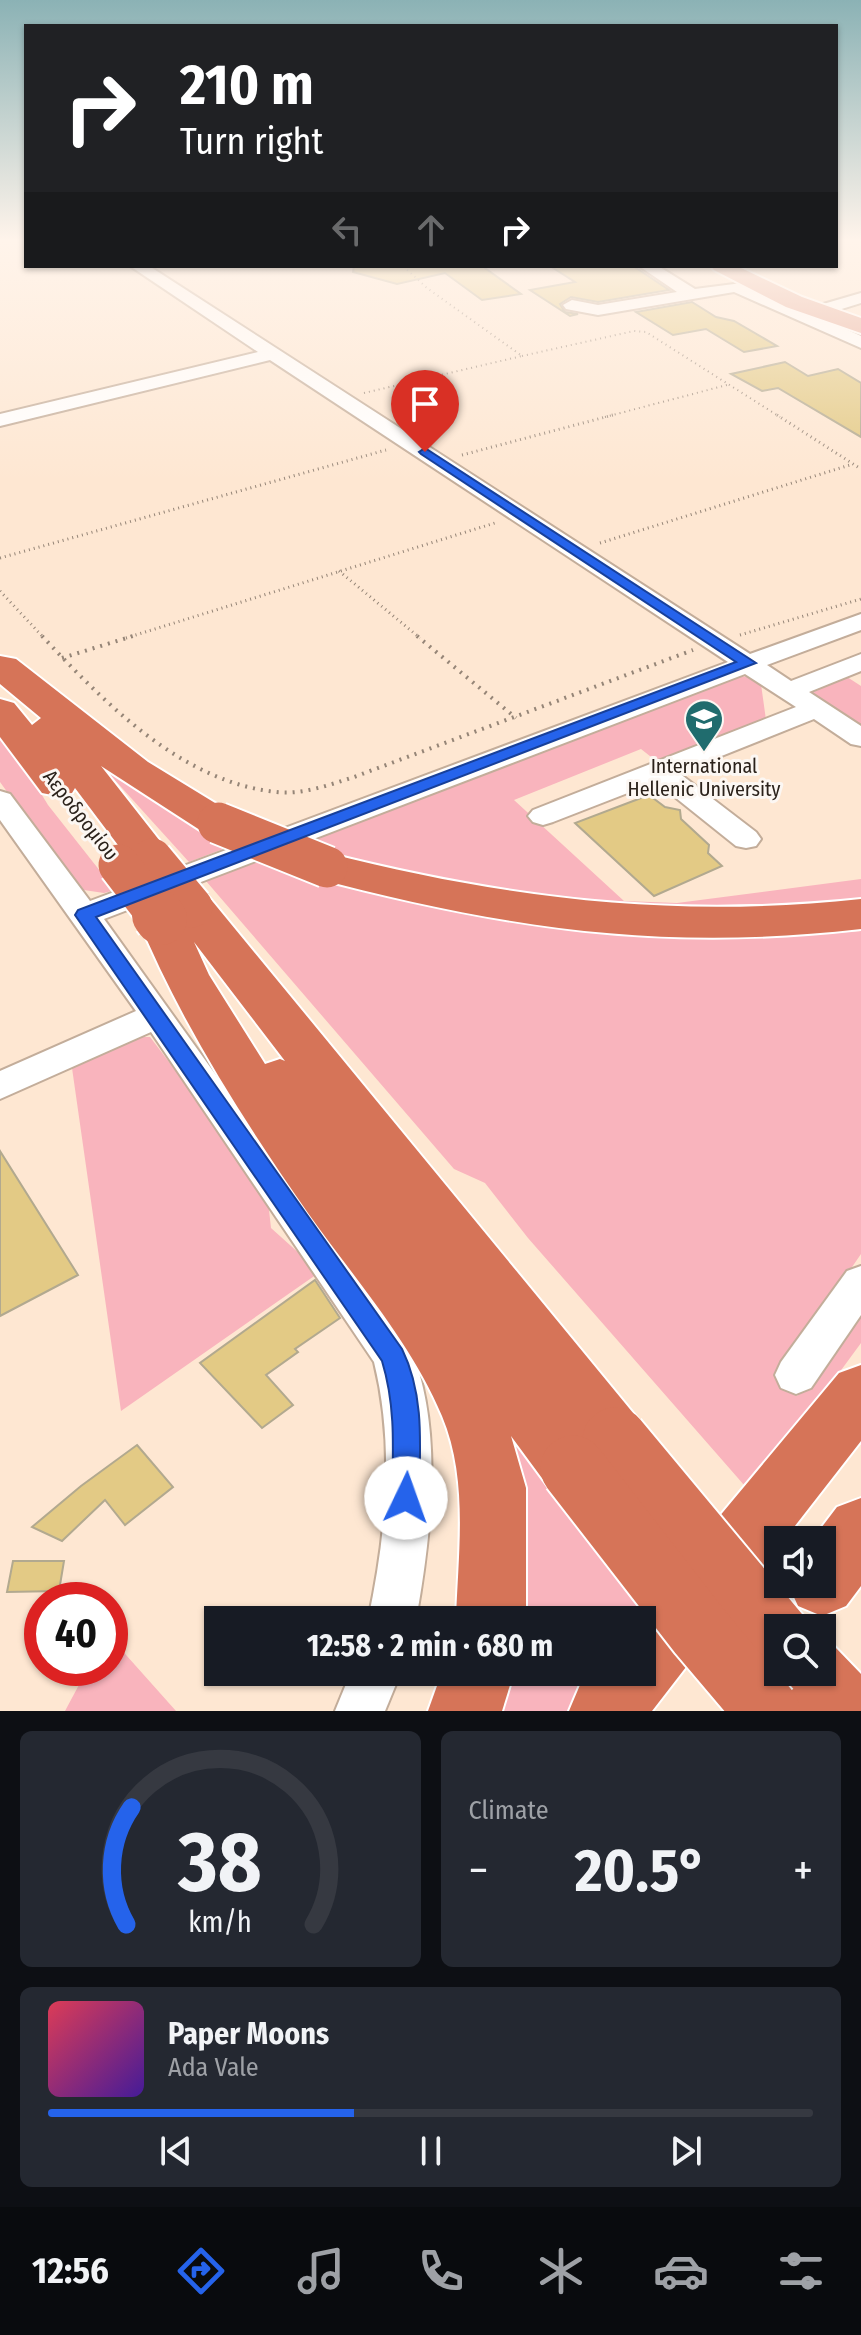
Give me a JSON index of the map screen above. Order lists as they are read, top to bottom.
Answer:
{
  "streets": {
    "highway": ["Αεροδρομίου"]
  },
  "places": {
    "school or university": ["International Hellenic University"]
  },
  "page": {
    "turn": ["210 m", "Turn right"],
    "limit": "40",
    "trip": "12:58 · 2 min · 680 m",
    "tile": "Climate",
    "heat": ["−", "20.5°", "+"],
    "song": ["Paper Moons", "Ada Vale"],
    "tabs": "12:56",
    "gauge": ["38", "km/h"]
  }
}
